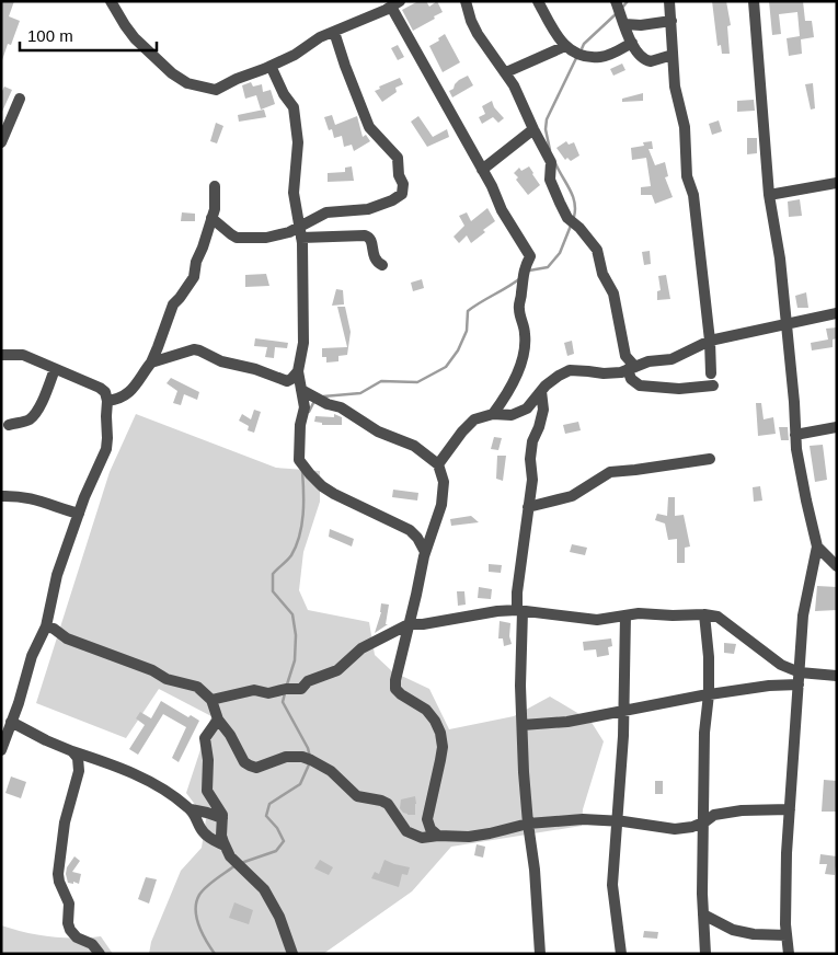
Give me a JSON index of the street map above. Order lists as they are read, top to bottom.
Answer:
{
  "scale_bar": "100 m"
}
